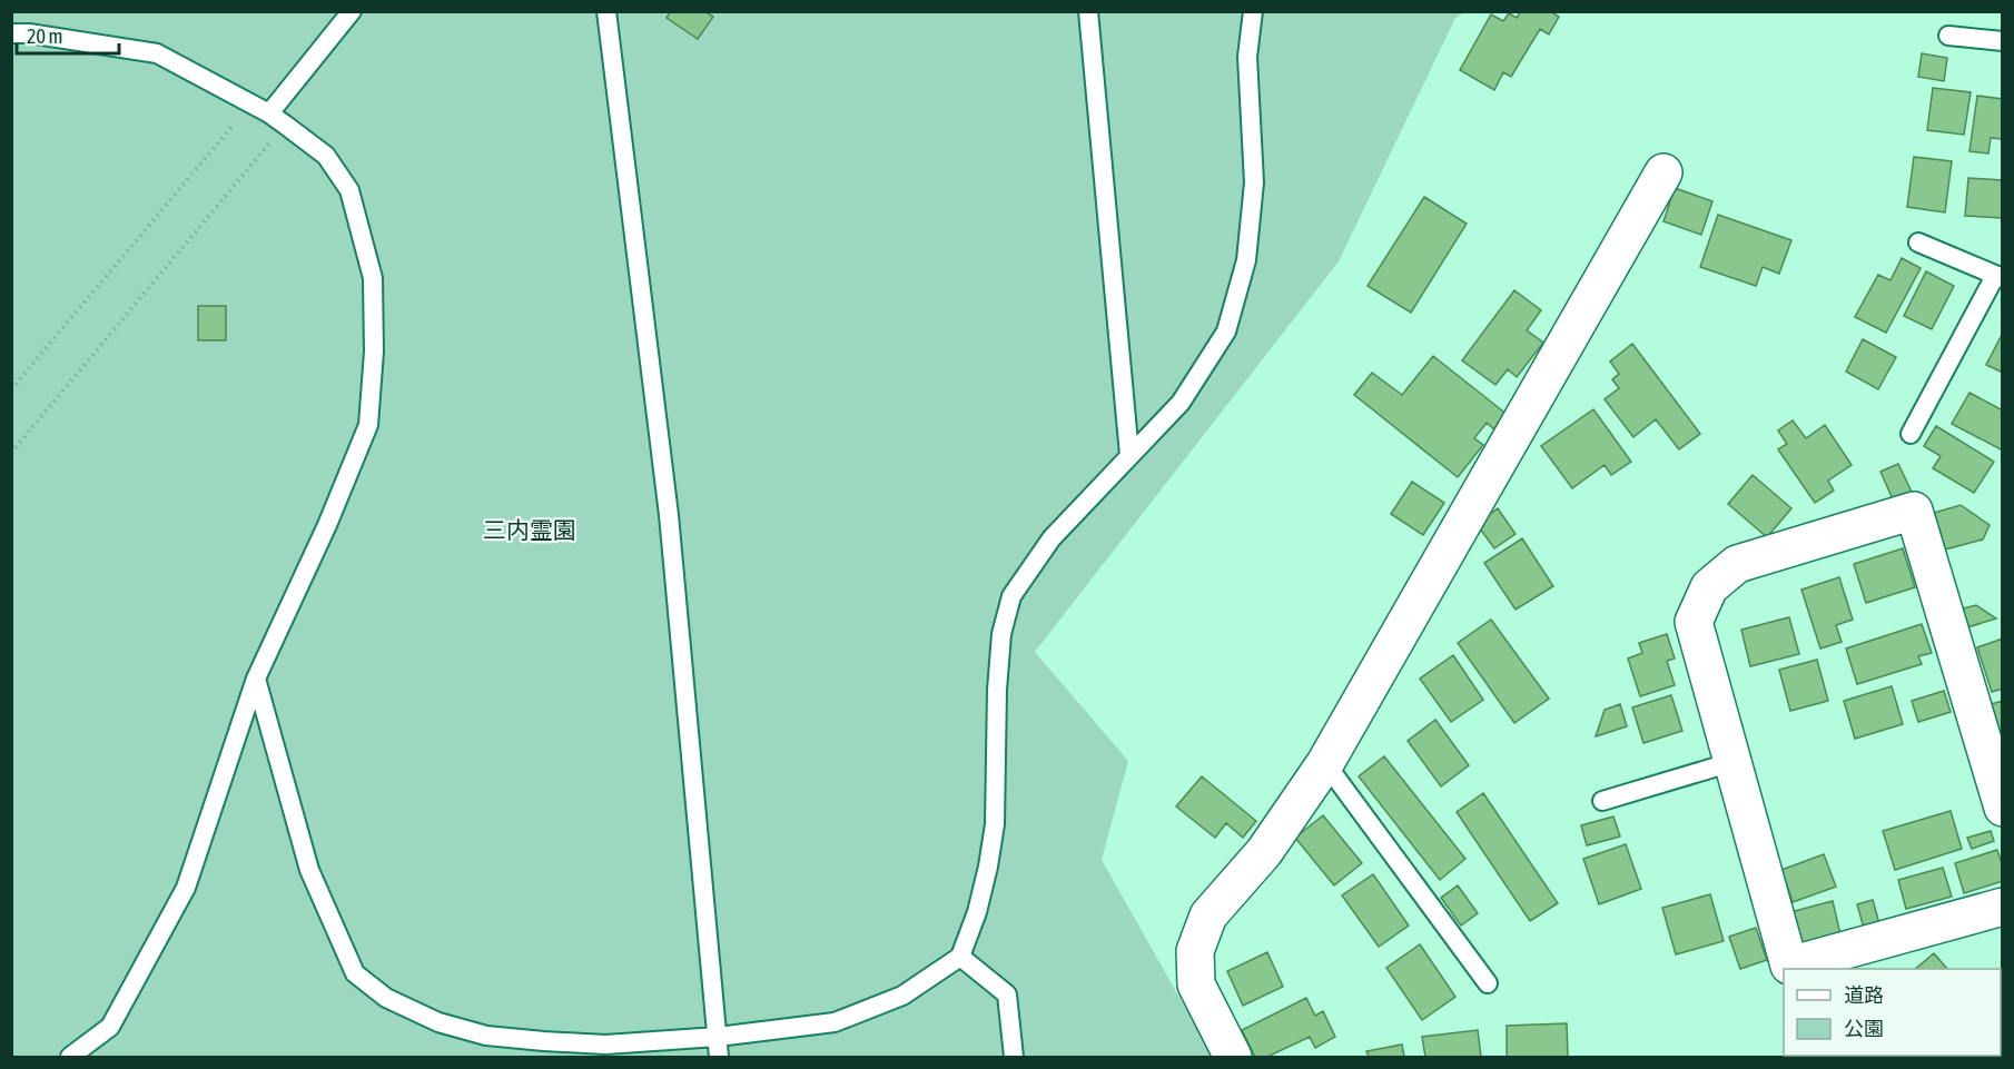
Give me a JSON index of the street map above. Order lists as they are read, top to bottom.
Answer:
{
  "parks": ["三内霊園"],
  "legend": ["道路", "公園"],
  "scale_bar": "20 m"
}
